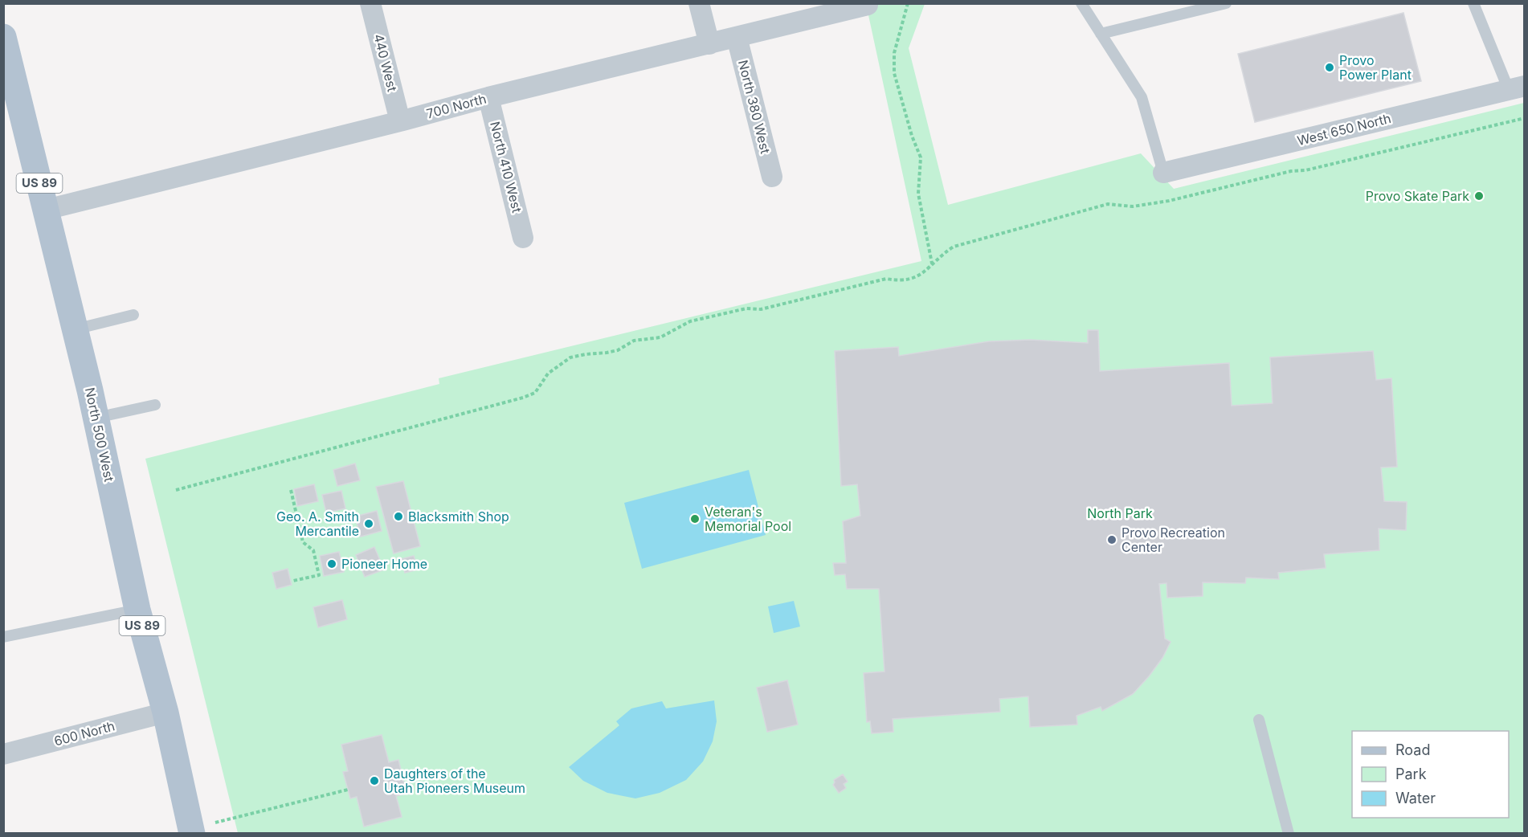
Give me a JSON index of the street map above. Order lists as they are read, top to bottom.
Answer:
{
  "streets": {
    "main road": ["US 89", "North 500 West"],
    "street": [
      "440 West",
      "700 North",
      "North 380 West",
      "West 650 North",
      "North 410 West",
      "600 North"
    ]
  },
  "crossings": [
    ["440 West", "700 North"],
    ["700 North", "North 380 West"],
    ["700 North", "North 410 West"],
    ["700 North", "North 500 West"],
    ["North 500 West", "600 North"]
  ],
  "parks": ["North Park"],
  "places": [
    "Provo Power Plant",
    "Provo Skate Park",
    "Blacksmith Shop",
    "Veteran's Memorial Pool",
    "Geo. A. Smith Mercantile",
    "Provo Recreation Center",
    "Pioneer Home",
    "Daughters of the Utah Pioneers Museum"
  ],
  "legend": ["Road", "Park", "Water"]
}
